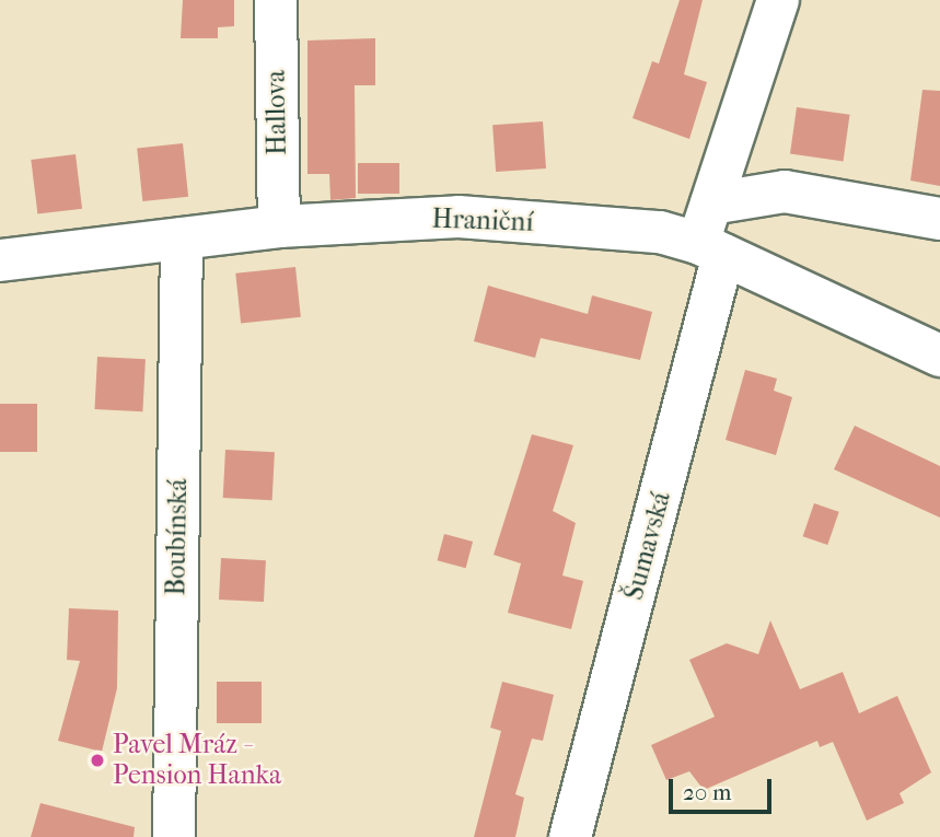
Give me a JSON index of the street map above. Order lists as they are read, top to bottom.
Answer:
{
  "streets": {
    "street": [
      "Hallova",
      "Hraniční",
      "Boubínská",
      "Šumavská"
    ]
  },
  "crossings": [
    ["Hallova", "Hraniční"],
    ["Hraniční", "Boubínská"],
    ["Hraniční", "Šumavská"]
  ],
  "places": ["Pavel Mráz - Pension Hanka"],
  "scale_bar": "20 m"
}
